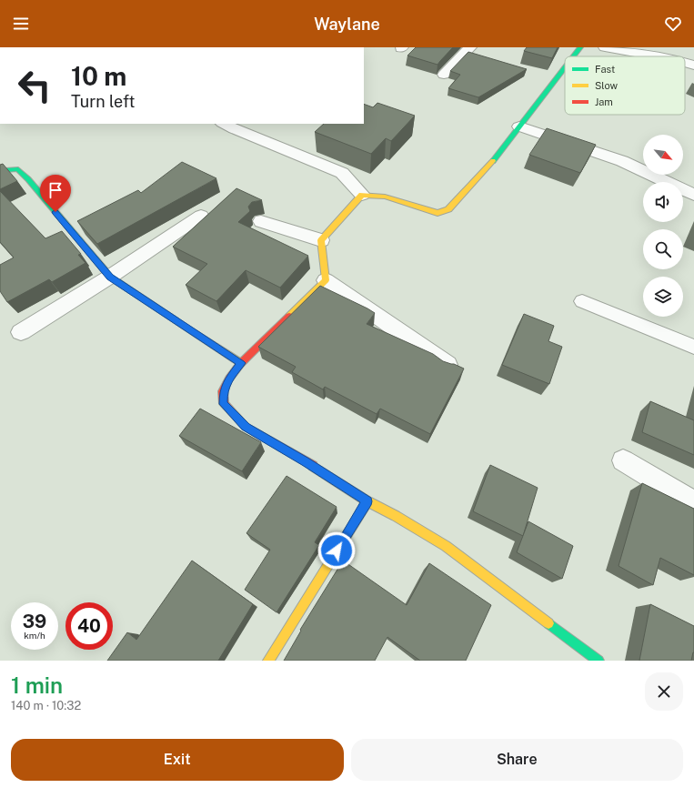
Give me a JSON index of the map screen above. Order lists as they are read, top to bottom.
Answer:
{
  "legend": ["Fast", "Slow", "Jam"],
  "north": "bottom right",
  "page": {
    "header": "Waylane",
    "turn": ["10 m", "Turn left"],
    "speed": "39 km/h",
    "limit": "40",
    "heading": ["1 min", "140 m · 10:32"],
    "buttons": ["Exit", "Share"]
  }
}
